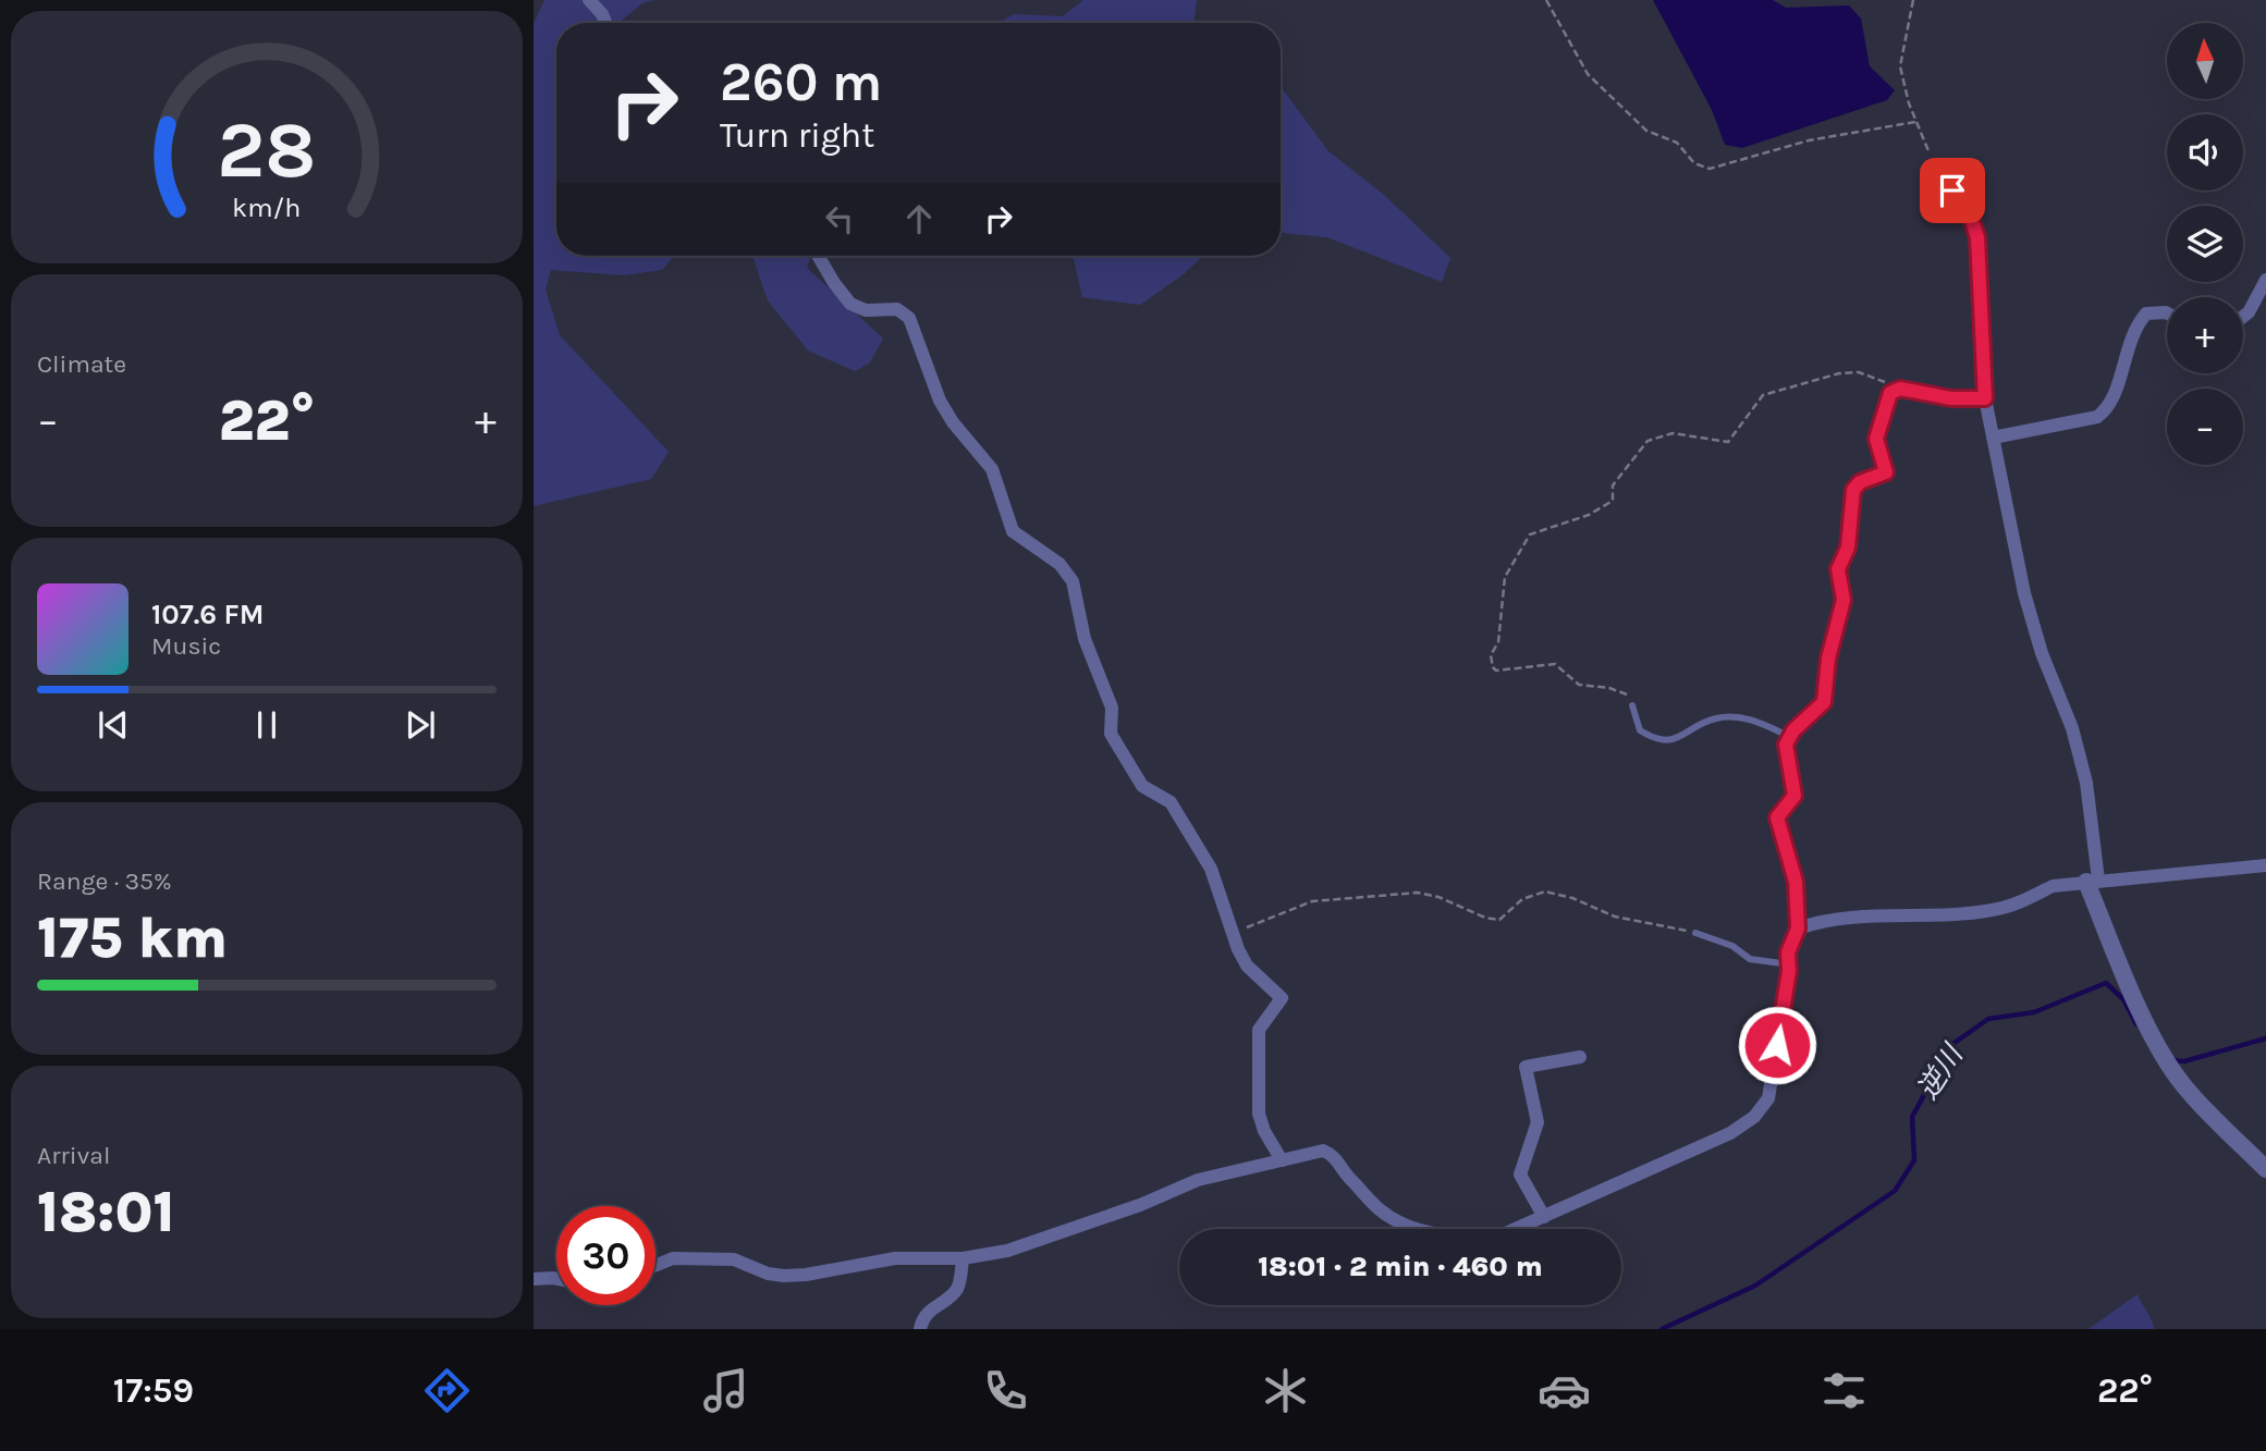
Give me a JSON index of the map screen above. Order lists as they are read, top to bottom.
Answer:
{
  "water": ["逆川"],
  "north": "top",
  "page": {
    "map_buttons": ["+", "−"],
    "turn": ["260 m", "Turn right"],
    "tile": [
      "Climate",
      ["Range · 35%", "175 km"],
      ["Arrival", "18:01"]
    ],
    "heat": ["−", "22°", "+"],
    "song": ["107.6 FM", "Music"],
    "limit": "30",
    "trip": "18:01 · 2 min · 460 m",
    "tabs": ["17:59", "22°"],
    "gauge": ["28", "km/h"]
  }
}
